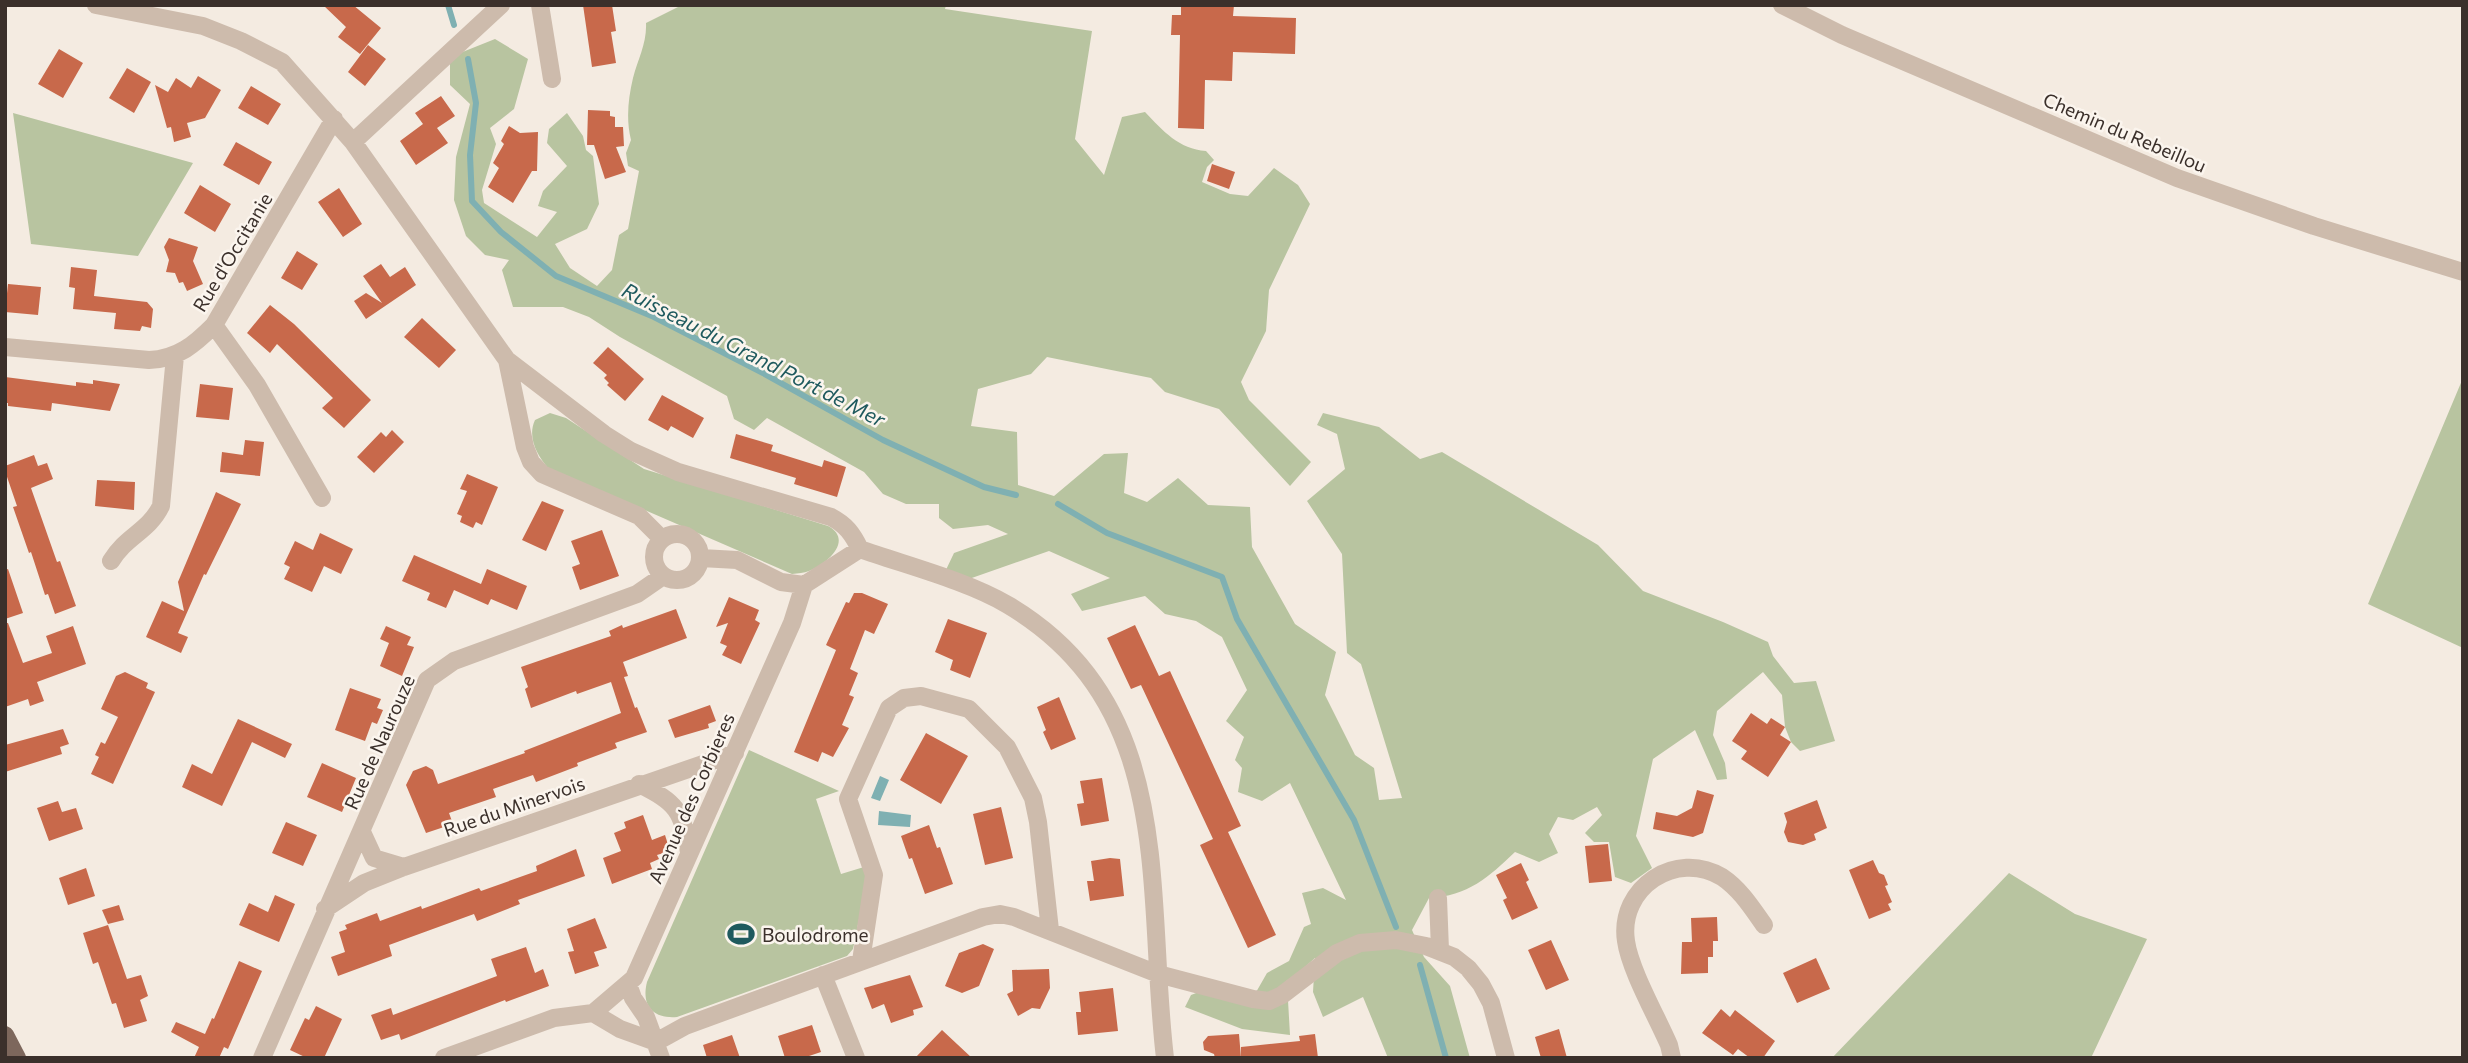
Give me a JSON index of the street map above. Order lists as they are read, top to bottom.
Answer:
{
  "streets": {
    "street": [
      "Chemin du Rebeillou",
      "Rue d'Occitanie",
      "Rue de Naurouze",
      "Avenue des Corbieres",
      "Rue du Minervois"
    ]
  },
  "crossings": [
    ["Rue de Naurouze", "Rue du Minervois"],
    ["Avenue des Corbieres", "Rue du Minervois"]
  ],
  "water": ["Ruisseau du Grand Port de Mer"],
  "places": {
    "sports": ["Boulodrome"]
  }
}
